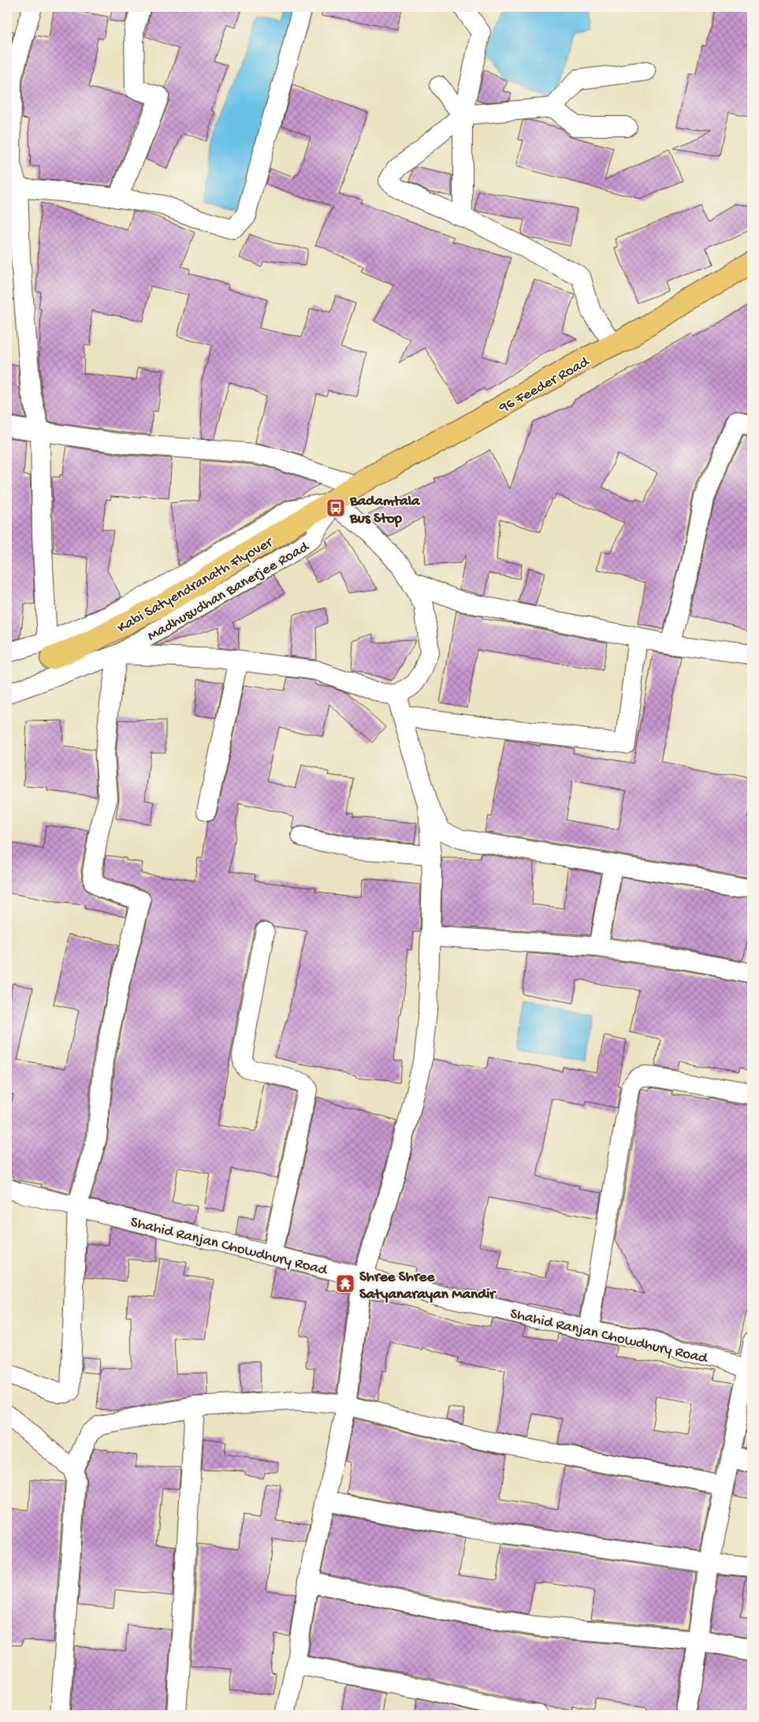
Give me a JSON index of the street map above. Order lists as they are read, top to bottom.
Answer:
{
  "streets": {
    "main road": ["96 Feeder Road", "Kabi Satyendranath Flyover"],
    "street": ["Madhusudhan Banerjee Road", "Shahid Ranjan Chowdhury Road"]
  },
  "crossings": [
    ["96 Feeder Road", "Kabi Satyendranath Flyover"],
    ["96 Feeder Road", "Madhusudhan Banerjee Road"],
    ["Kabi Satyendranath Flyover", "Madhusudhan Banerjee Road"]
  ],
  "places": {
    "bus stop": ["Badamtala Bus Stop"],
    "temple": ["Shree Shree Satyanarayan Mandir"]
  }
}
